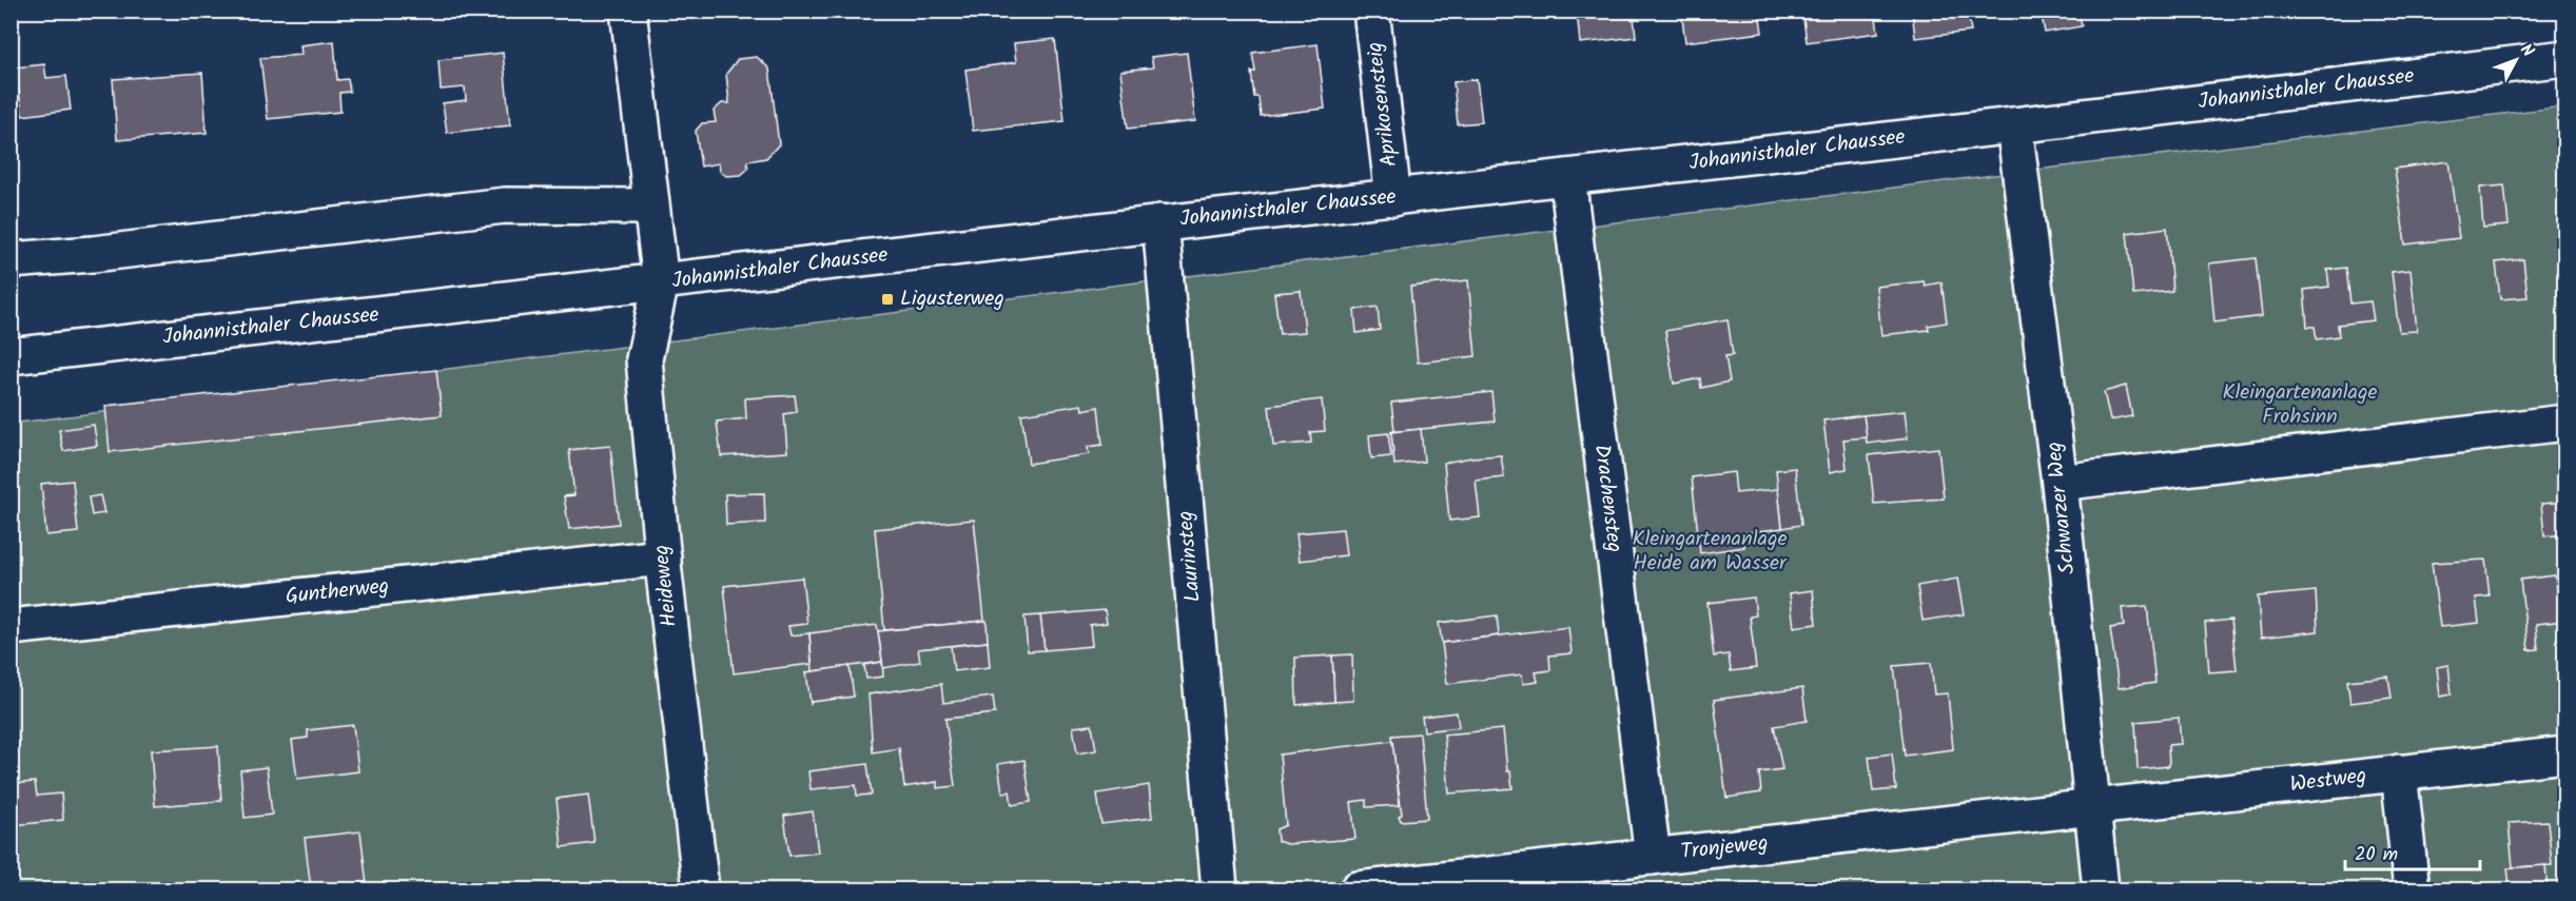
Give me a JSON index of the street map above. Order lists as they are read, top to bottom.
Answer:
{
  "streets": {
    "street": [
      "Johannisthaler Chaussee",
      "Aprikosensteig",
      "Drachensteg",
      "Schwarzer Weg",
      "Laurinsteg",
      "Heideweg",
      "Guntherweg",
      "Westweg",
      "Tronjeweg"
    ]
  },
  "crossings": [
    ["Johannisthaler Chaussee", "Aprikosensteig"],
    ["Johannisthaler Chaussee", "Drachensteg"],
    ["Johannisthaler Chaussee", "Schwarzer Weg"],
    ["Johannisthaler Chaussee", "Laurinsteg"],
    ["Johannisthaler Chaussee", "Heideweg"],
    ["Drachensteg", "Tronjeweg"],
    ["Schwarzer Weg", "Westweg"],
    ["Schwarzer Weg", "Tronjeweg"],
    ["Heideweg", "Guntherweg"],
    ["Westweg", "Tronjeweg"]
  ],
  "parks": ["Kleingartenanlage Frohsinn", "Kleingartenanlage Heide am Wasser"],
  "places": {
    "transit": ["Ligusterweg"]
  },
  "scale_bar": "20 m",
  "north": "top right"
}
